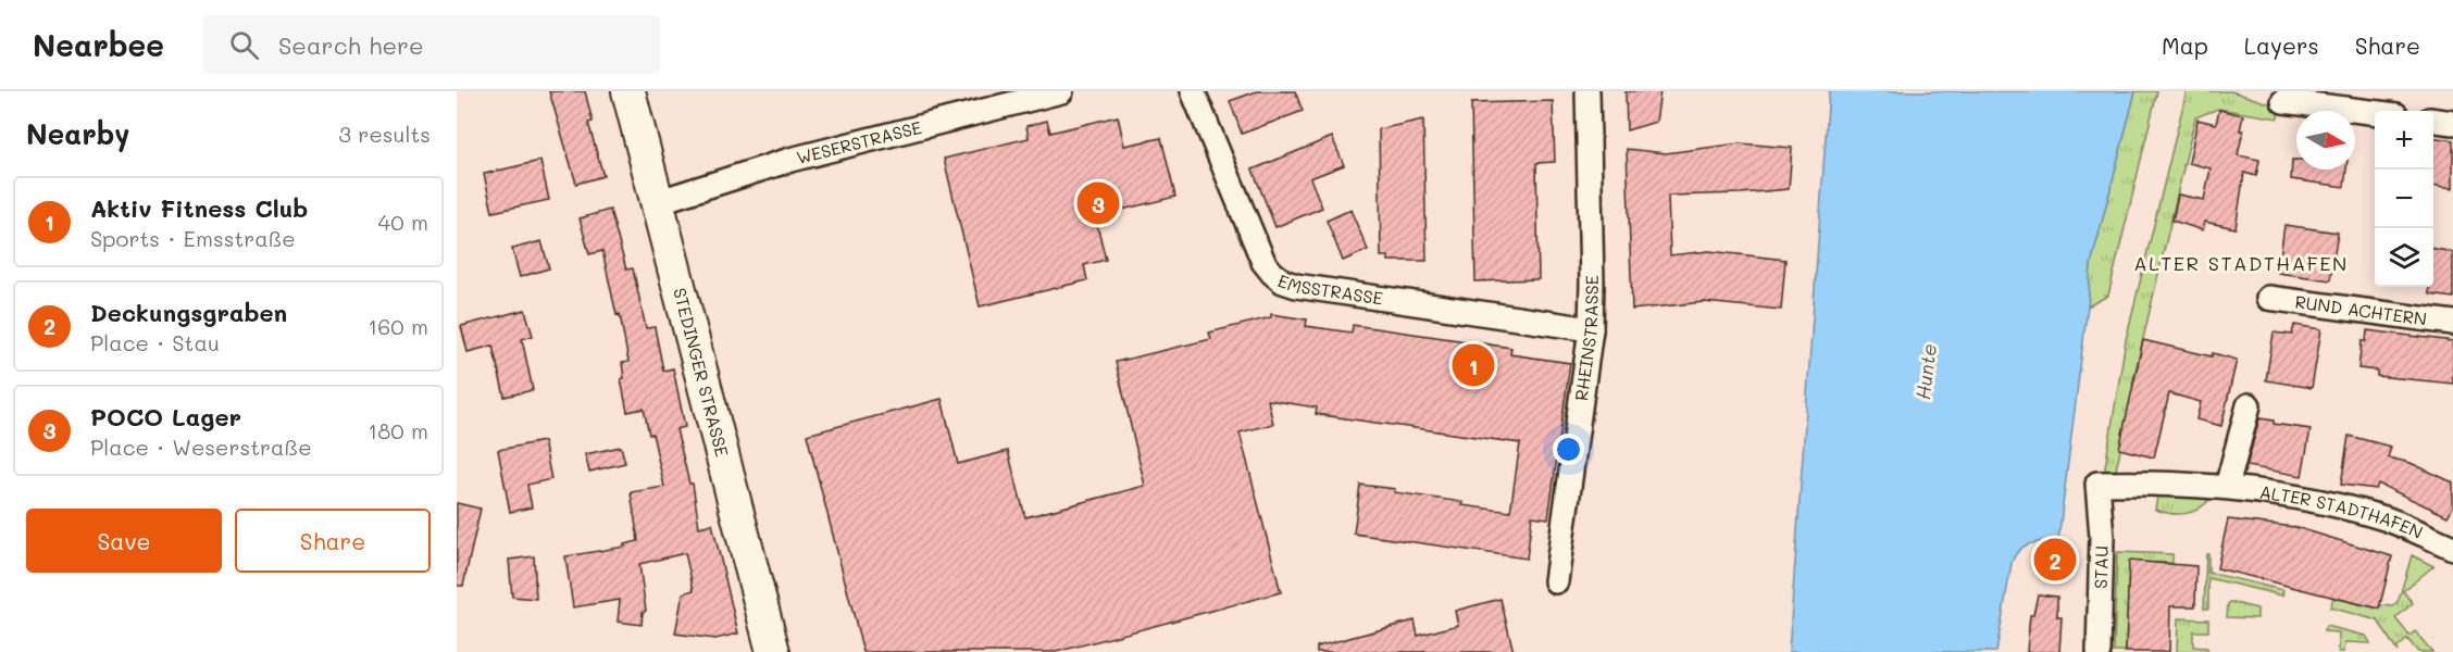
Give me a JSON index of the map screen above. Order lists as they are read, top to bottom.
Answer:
{
  "streets": {
    "main road": ["STEDINGER STRASSE"],
    "street": [
      "WESERSTRASSE",
      "EMSSTRASSE",
      "RUND ACHTERN",
      "RHEINSTRASSE",
      "ALTER STADTHAFEN",
      "STAU"
    ]
  },
  "crossings": [
    ["WESERSTRASSE", "STEDINGER STRASSE"],
    ["EMSSTRASSE", "RHEINSTRASSE"],
    ["ALTER STADTHAFEN", "STAU"]
  ],
  "districts": ["ALTER STADTHAFEN"],
  "water": ["Hunte"],
  "north": "right",
  "page": {
    "header": "Nearbee",
    "search": "Search here",
    "nav": ["Map", "Layers", "Share"],
    "heading": ["Nearby", "3 results"],
    "map_buttons": ["+", "−"],
    "list": [
      {
        "mark": "1",
        "name": "Aktiv Fitness Club",
        "note": "Sports · Emsstraße",
        "value": "40 m"
      },
      {
        "mark": "2",
        "name": "Deckungsgraben",
        "note": "Place · Stau",
        "value": "160 m"
      },
      {
        "mark": "3",
        "name": "POCO Lager",
        "note": "Place · Weserstraße",
        "value": "180 m"
      }
    ],
    "pins": ["3", "1", "2"],
    "buttons": ["Save", "Share"]
  }
}
